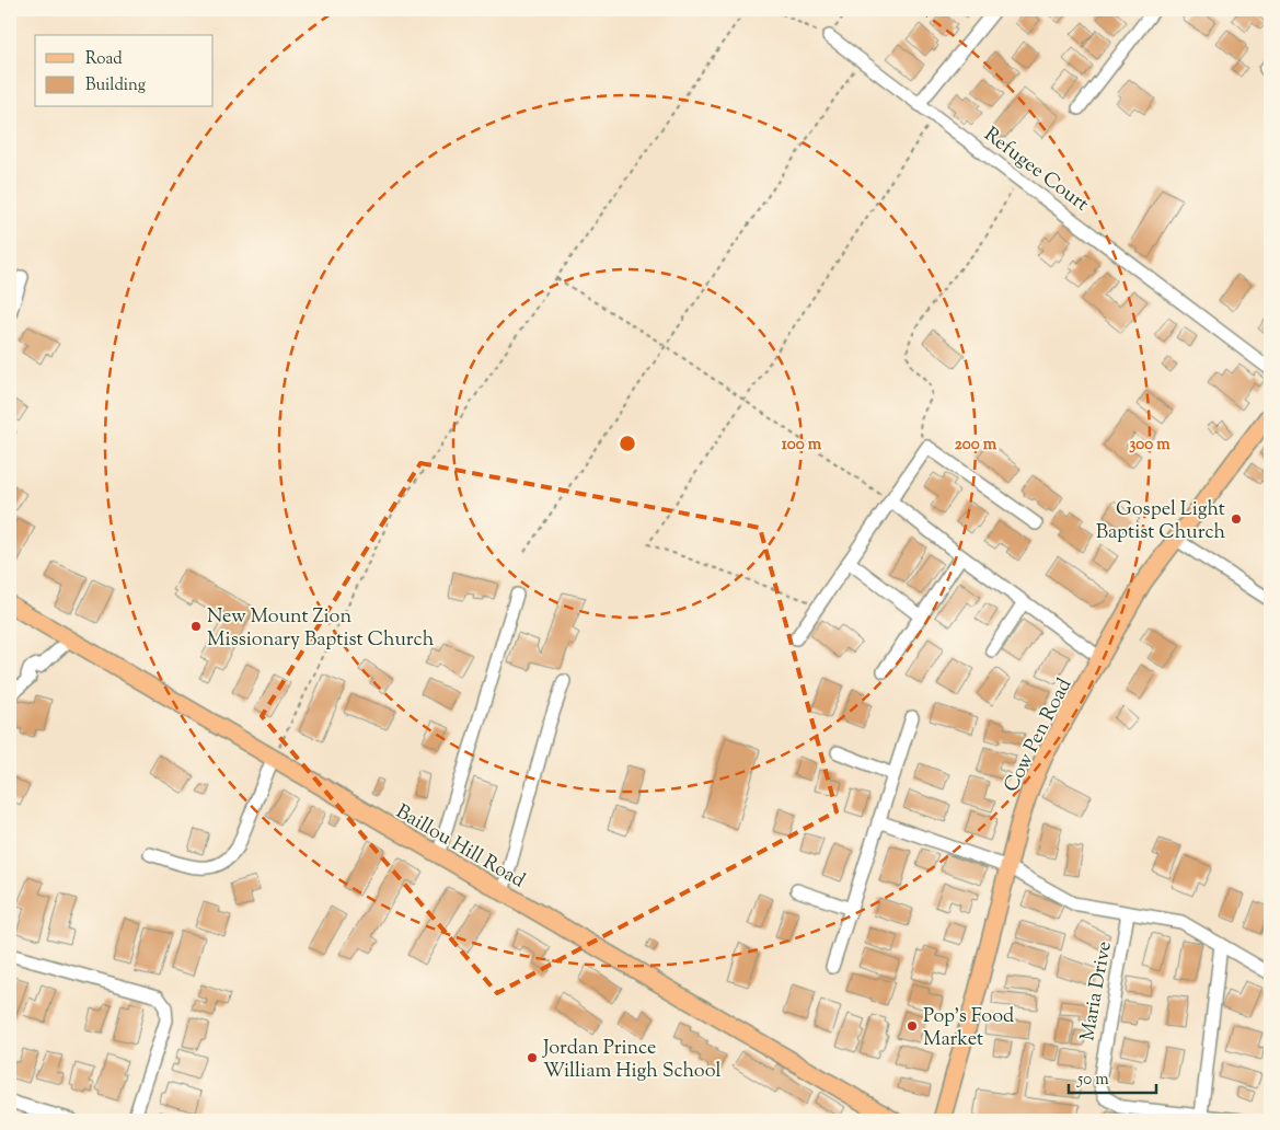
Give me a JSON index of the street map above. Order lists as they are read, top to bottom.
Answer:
{
  "streets": {
    "main road": ["Cow Pen Road", "Baillou Hill Road"],
    "street": ["Refugee Court", "Maria Drive"]
  },
  "places": [
    "Gospel Light Baptist Church",
    "New Mount Zion Missionary Baptist Church",
    "Pop's Food Market",
    "Jordan Prince William High School"
  ],
  "legend": ["Road", "Building"],
  "scale_bar": "50 m",
  "rings": ["100 m", "200 m", "300 m"]
}
